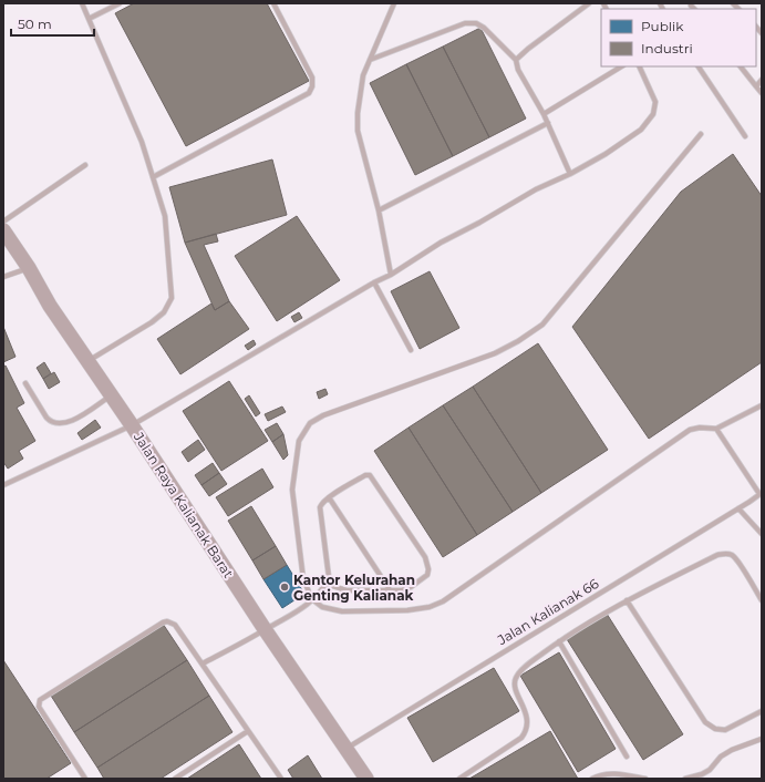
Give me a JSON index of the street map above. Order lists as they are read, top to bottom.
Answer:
{
  "streets": {
    "highway": ["Jalan Raya Kalianak Barat"],
    "lane": ["Jalan Kalianak 66"]
  },
  "crossings": [
    ["Jalan Raya Kalianak Barat", "Jalan Kalianak 66"]
  ],
  "places": ["Kantor Kelurahan Genting Kalianak"],
  "legend": ["Publik", "Industri"],
  "scale_bar": "50 m"
}
